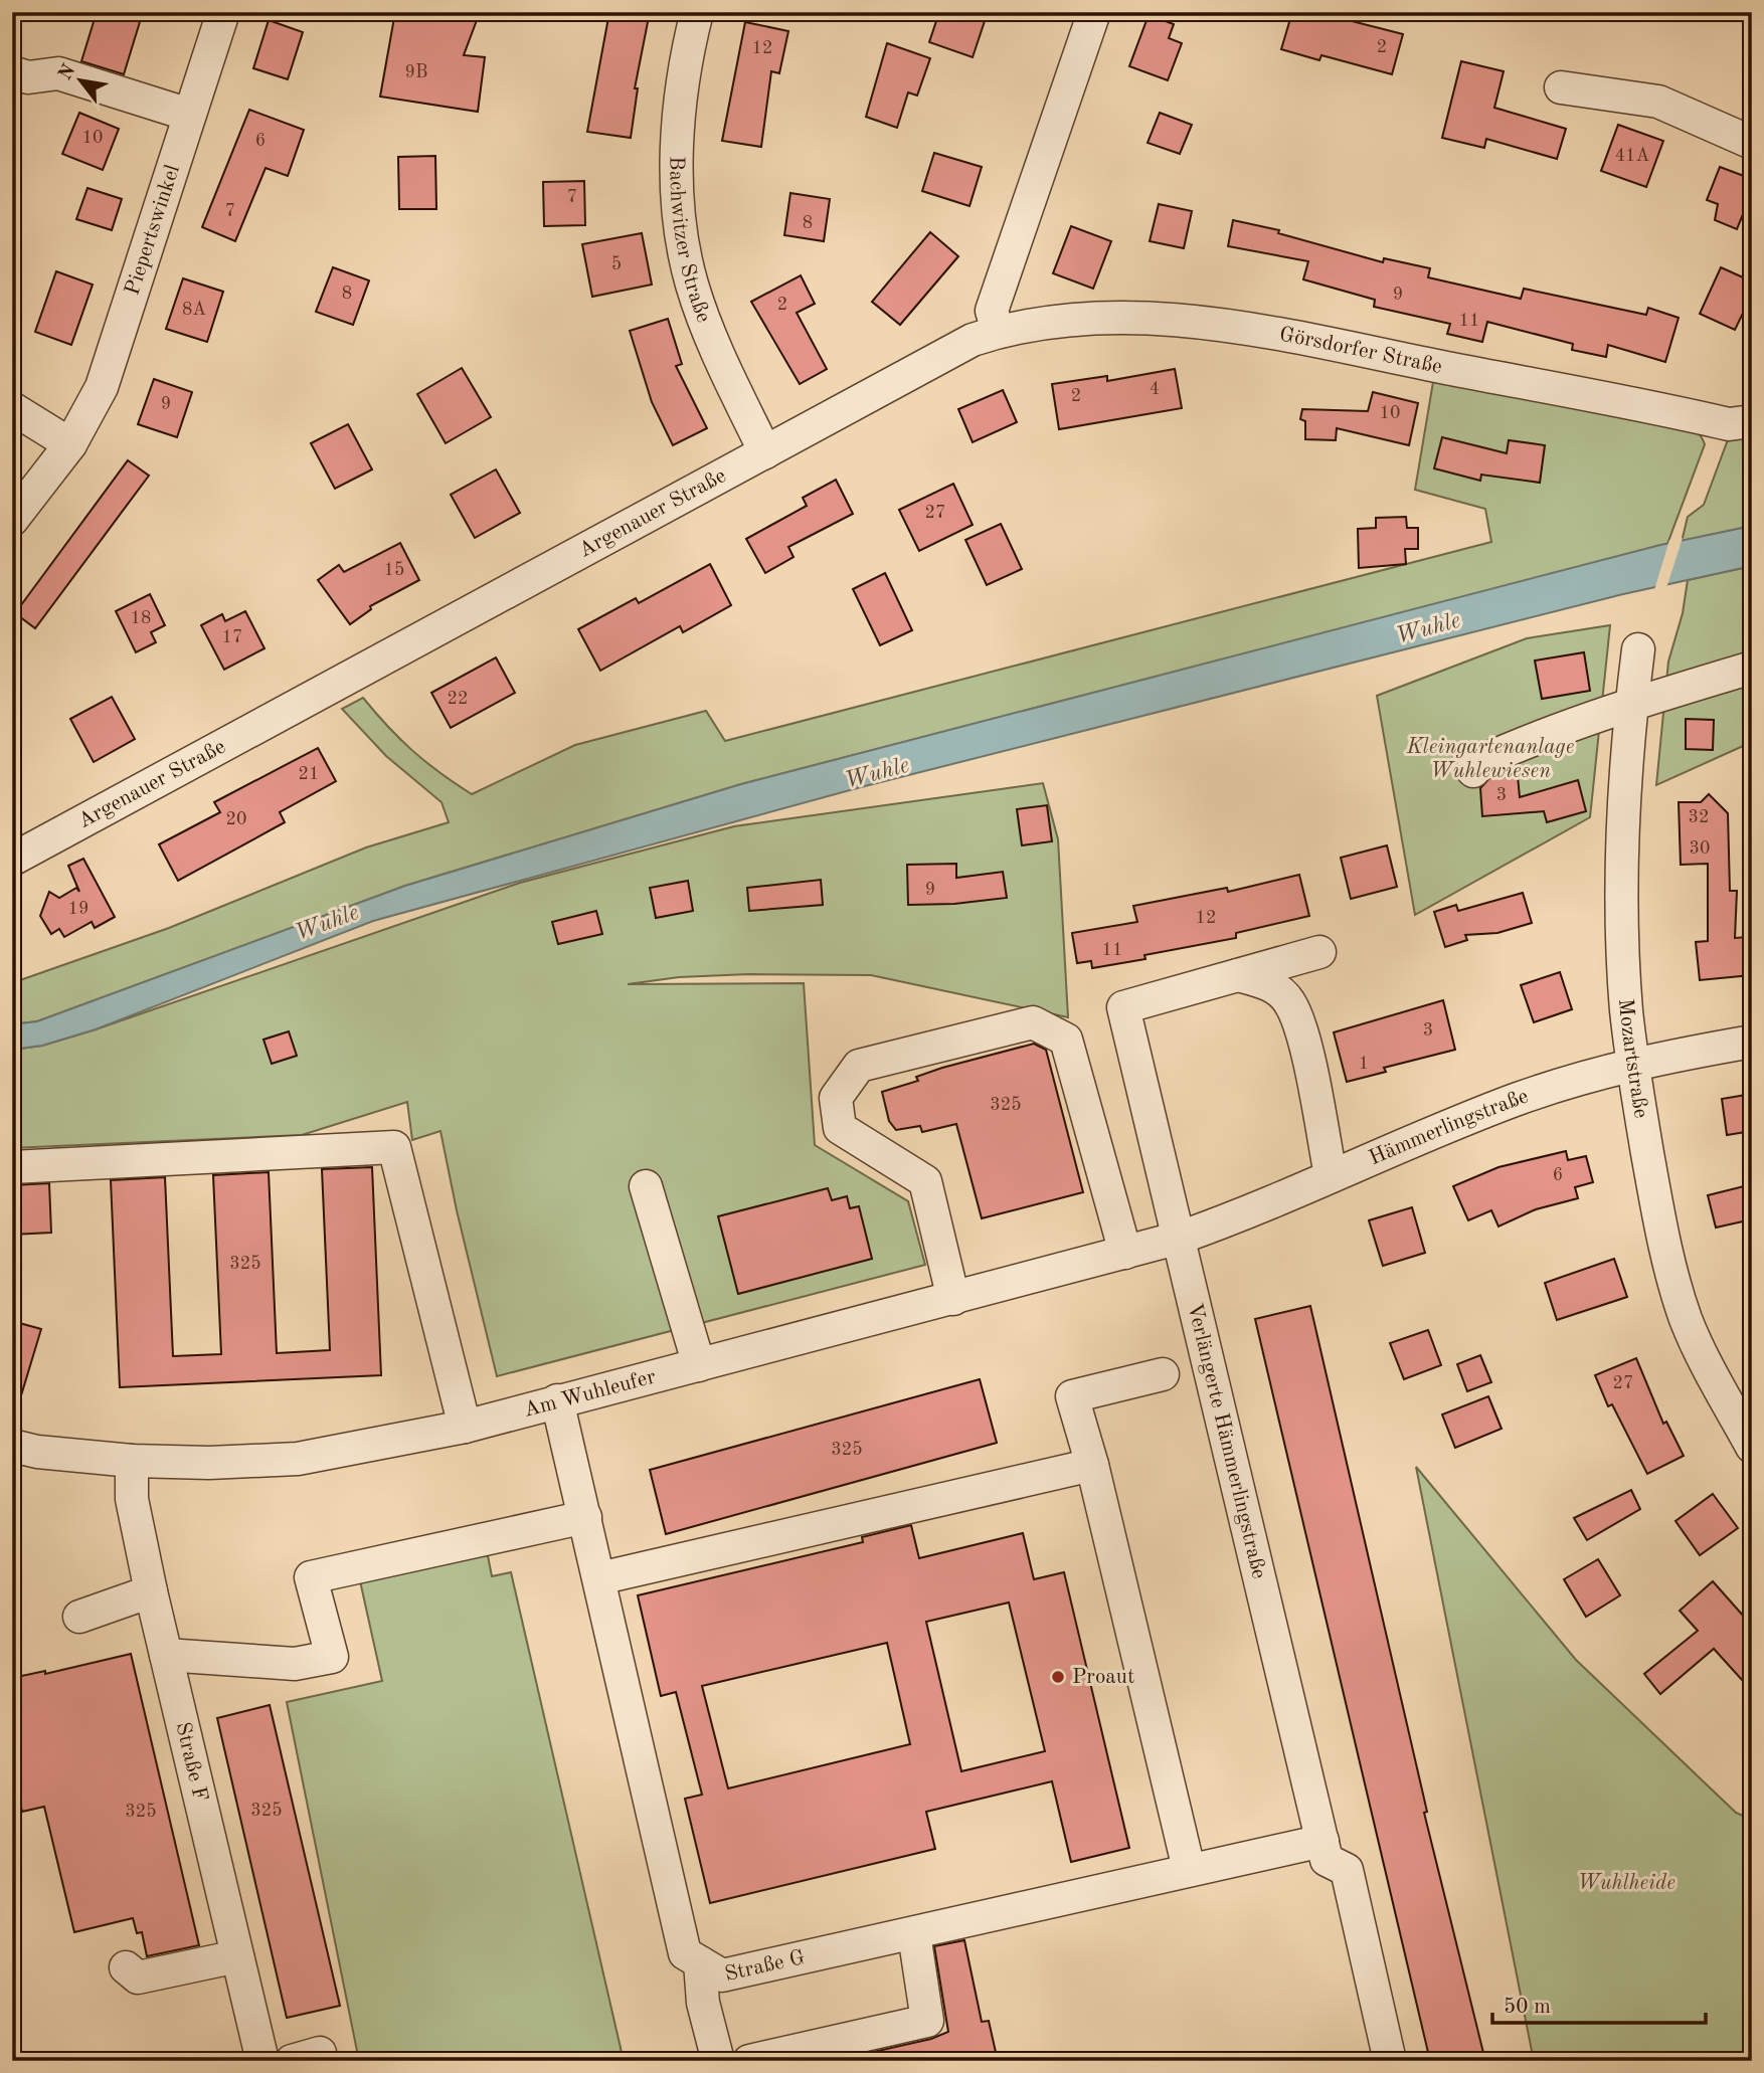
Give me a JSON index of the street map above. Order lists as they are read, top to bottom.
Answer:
{
  "streets": {
    "street": [
      "Piepertswinkel",
      "Bachwitzer Straße",
      "Görsdorfer Straße",
      "Argenauer Straße",
      "Mozartstraße",
      "Hämmerlingstraße",
      "Am Wuhleufer",
      "Verlängerte Hämmerlingstraße",
      "Straße F",
      "Straße G"
    ]
  },
  "crossings": [
    ["Bachwitzer Straße", "Argenauer Straße"],
    ["Görsdorfer Straße", "Argenauer Straße"],
    ["Mozartstraße", "Hämmerlingstraße"],
    ["Hämmerlingstraße", "Am Wuhleufer"],
    ["Hämmerlingstraße", "Verlängerte Hämmerlingstraße"],
    ["Am Wuhleufer", "Verlängerte Hämmerlingstraße"],
    ["Am Wuhleufer", "Straße F"],
    ["Am Wuhleufer", "Straße G"],
    ["Verlängerte Hämmerlingstraße", "Straße G"]
  ],
  "water": ["Wuhle"],
  "parks": ["Kleingartenanlage Wuhlewiesen", "Wuhlheide"],
  "places": ["Proaut"],
  "house_numbers": [
    "2",
    "12",
    "9B",
    "10",
    "6",
    "41A",
    "7",
    "7",
    "8",
    "5",
    "8",
    "9",
    "2",
    "8A",
    "11",
    "4",
    "2",
    "9",
    "10",
    "27",
    "15",
    "18",
    "17",
    "22",
    "21",
    "3",
    "32",
    "20",
    "30",
    "9",
    "19",
    "12",
    "11",
    "3",
    "1",
    "325",
    "6",
    "325",
    "27",
    "325",
    "325",
    "325"
  ],
  "scale_bar": "50 m",
  "north": "top left"
}
